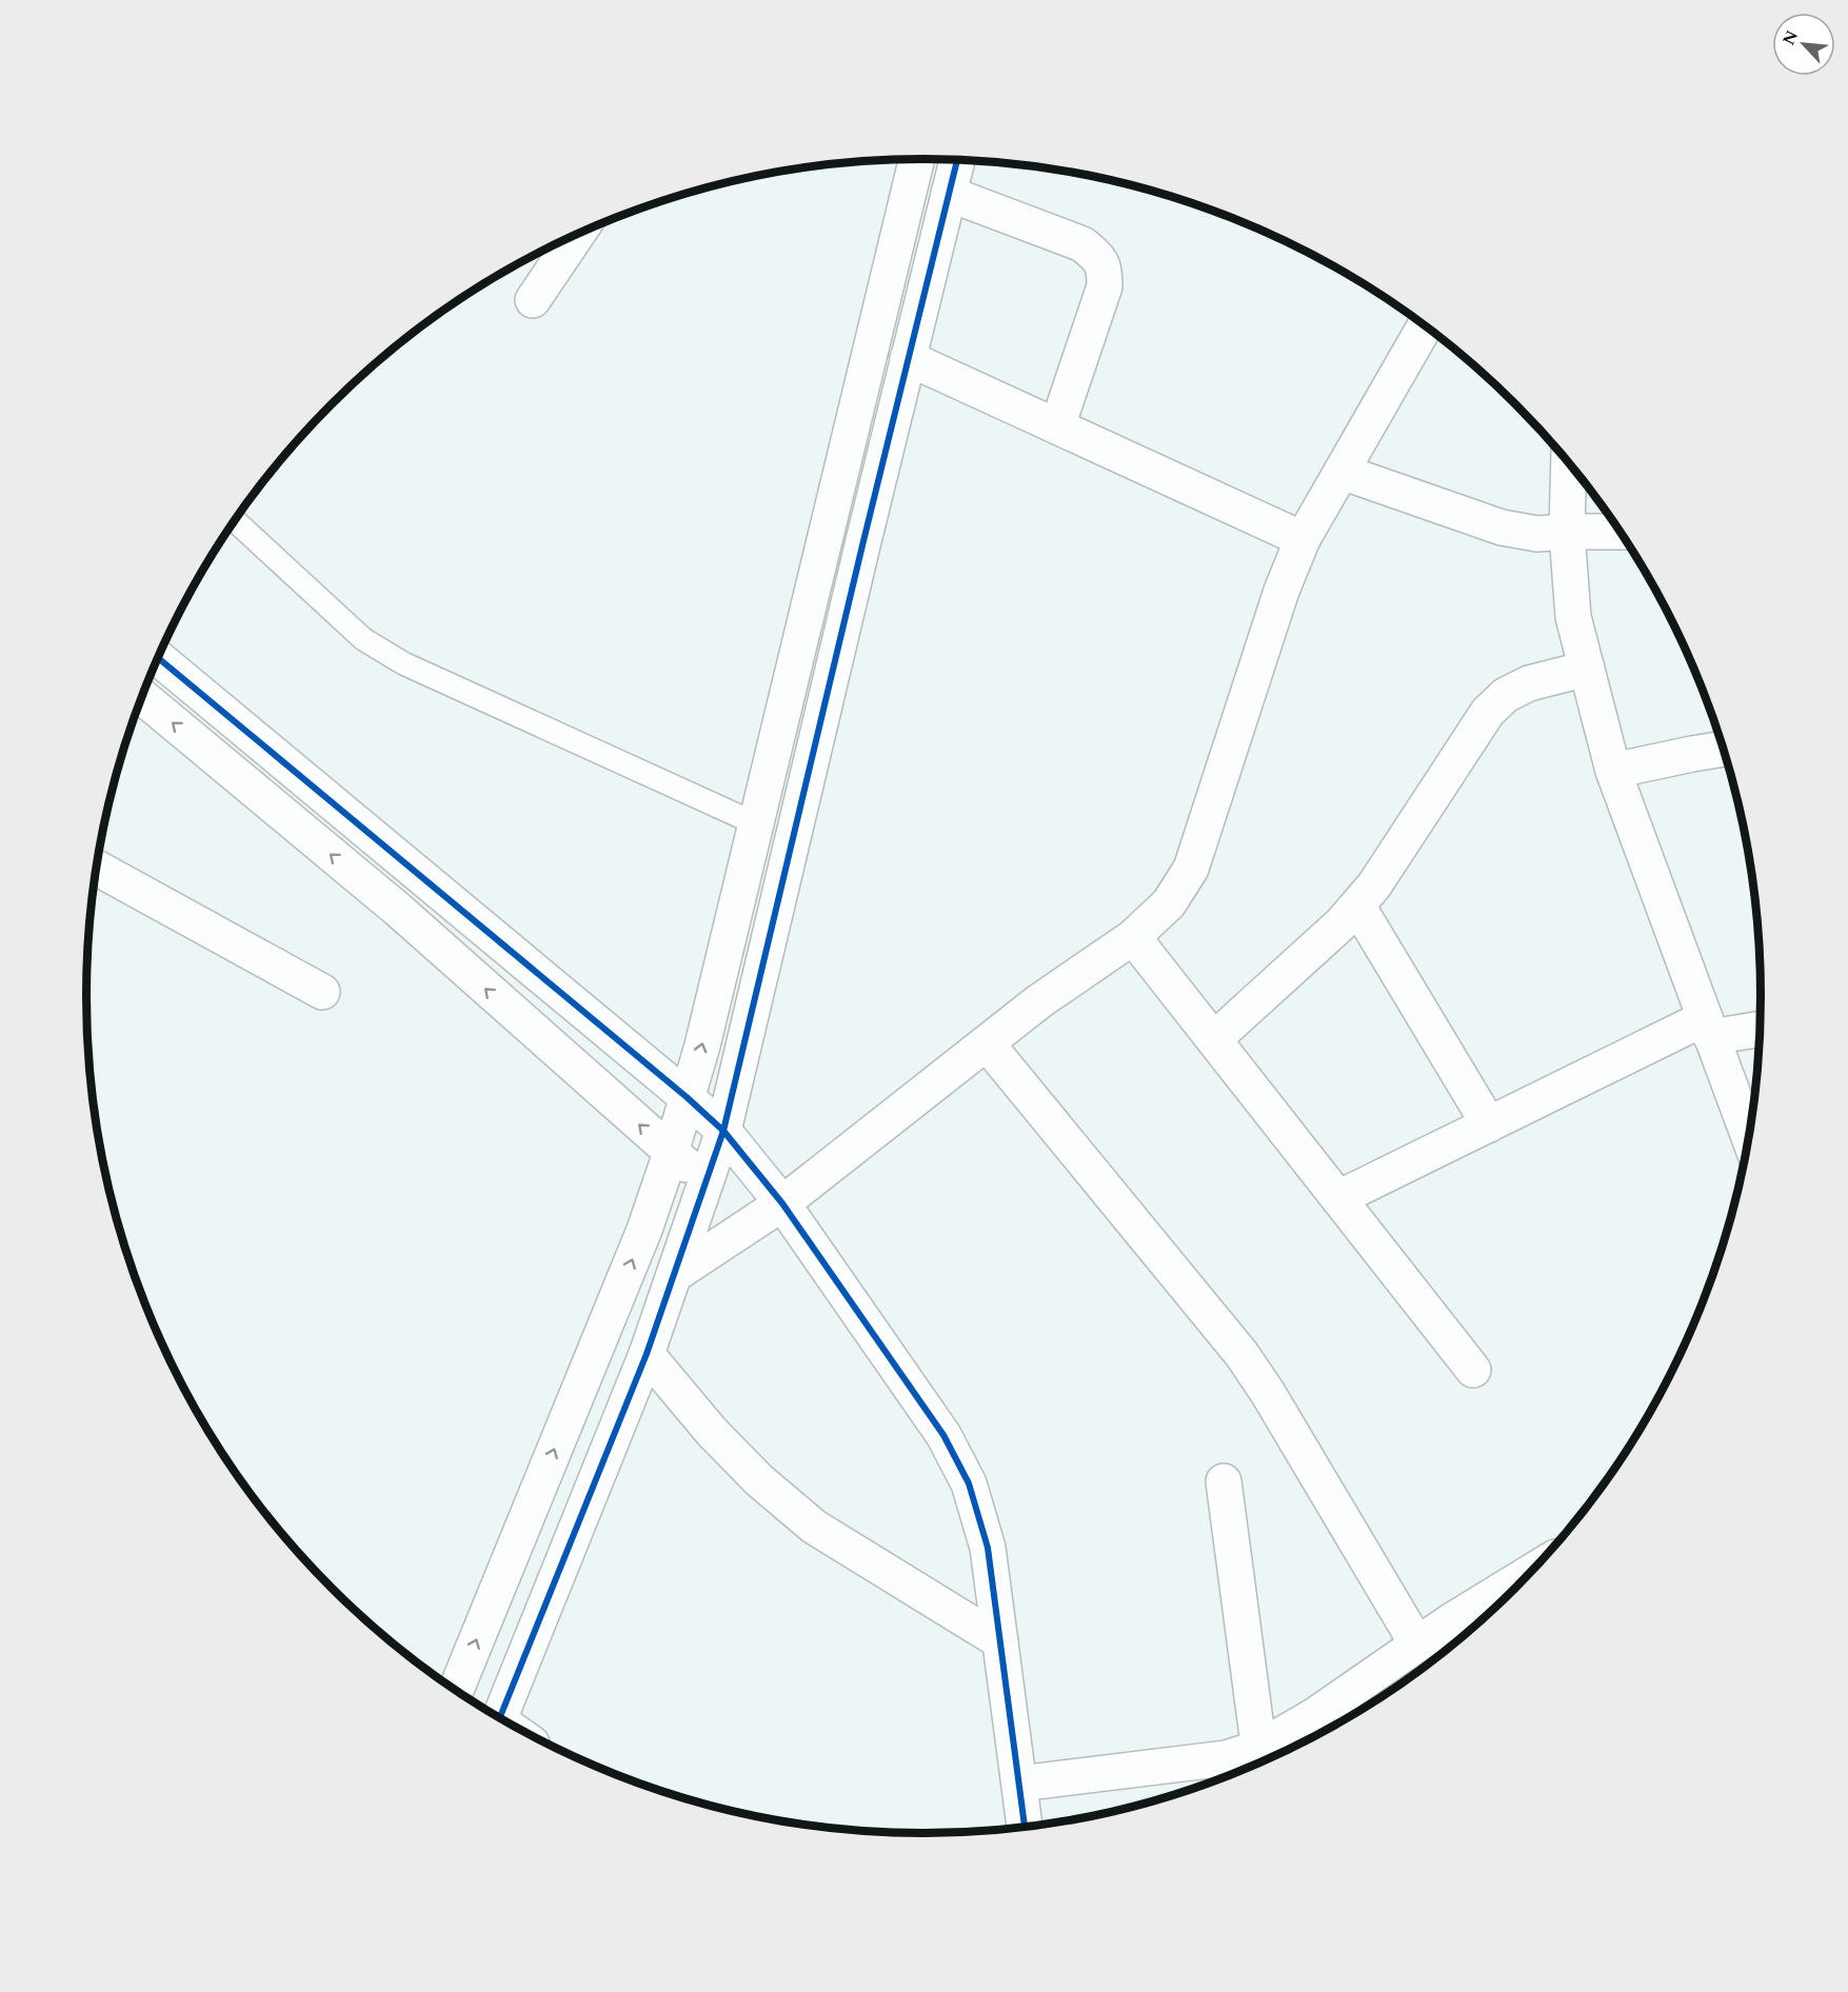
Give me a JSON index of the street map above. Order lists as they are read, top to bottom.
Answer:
{
  "north": "top left"
}
